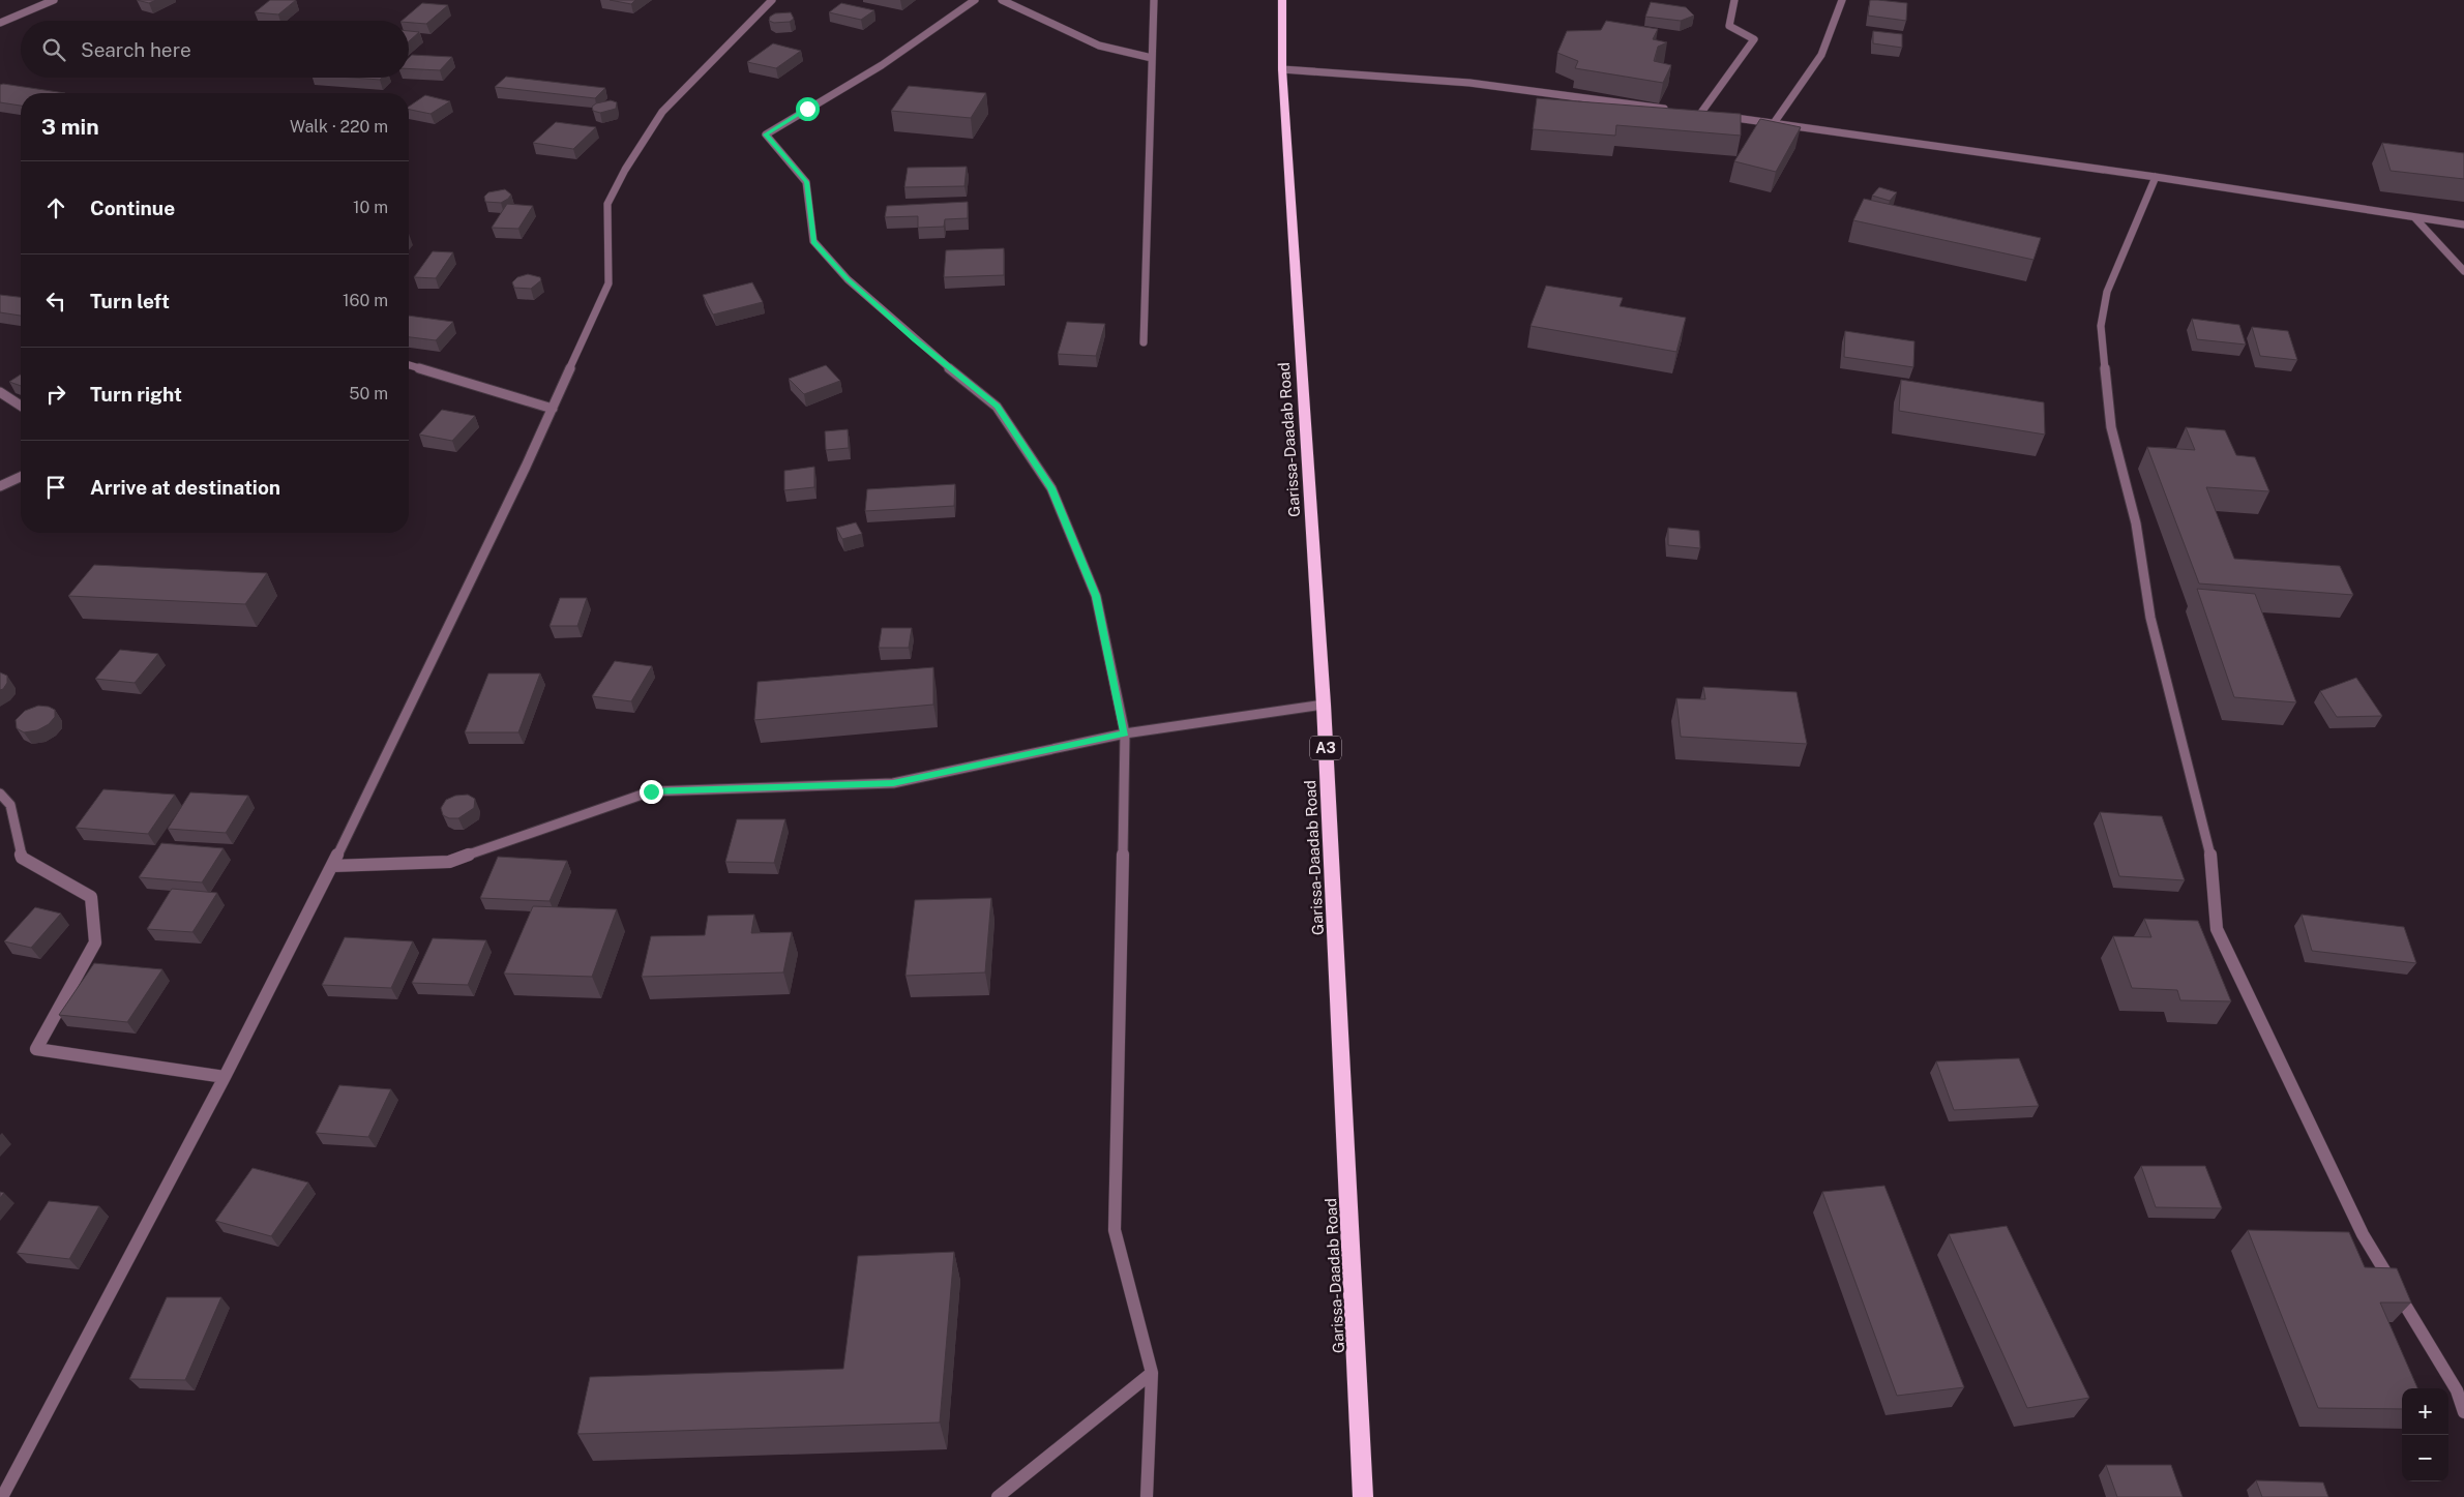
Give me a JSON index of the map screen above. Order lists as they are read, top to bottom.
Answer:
{
  "streets": {
    "highway": ["Garissa-Daadab Road", "A3"]
  },
  "page": {
    "search": "Search here",
    "heading": ["3 min", "Walk · 220 m"],
    "list": [
      ["Continue", "10 m"],
      ["Turn left", "160 m"],
      ["Turn right", "50 m"],
      "Arrive at destination"
    ],
    "map_buttons": ["+", "−"]
  }
}
